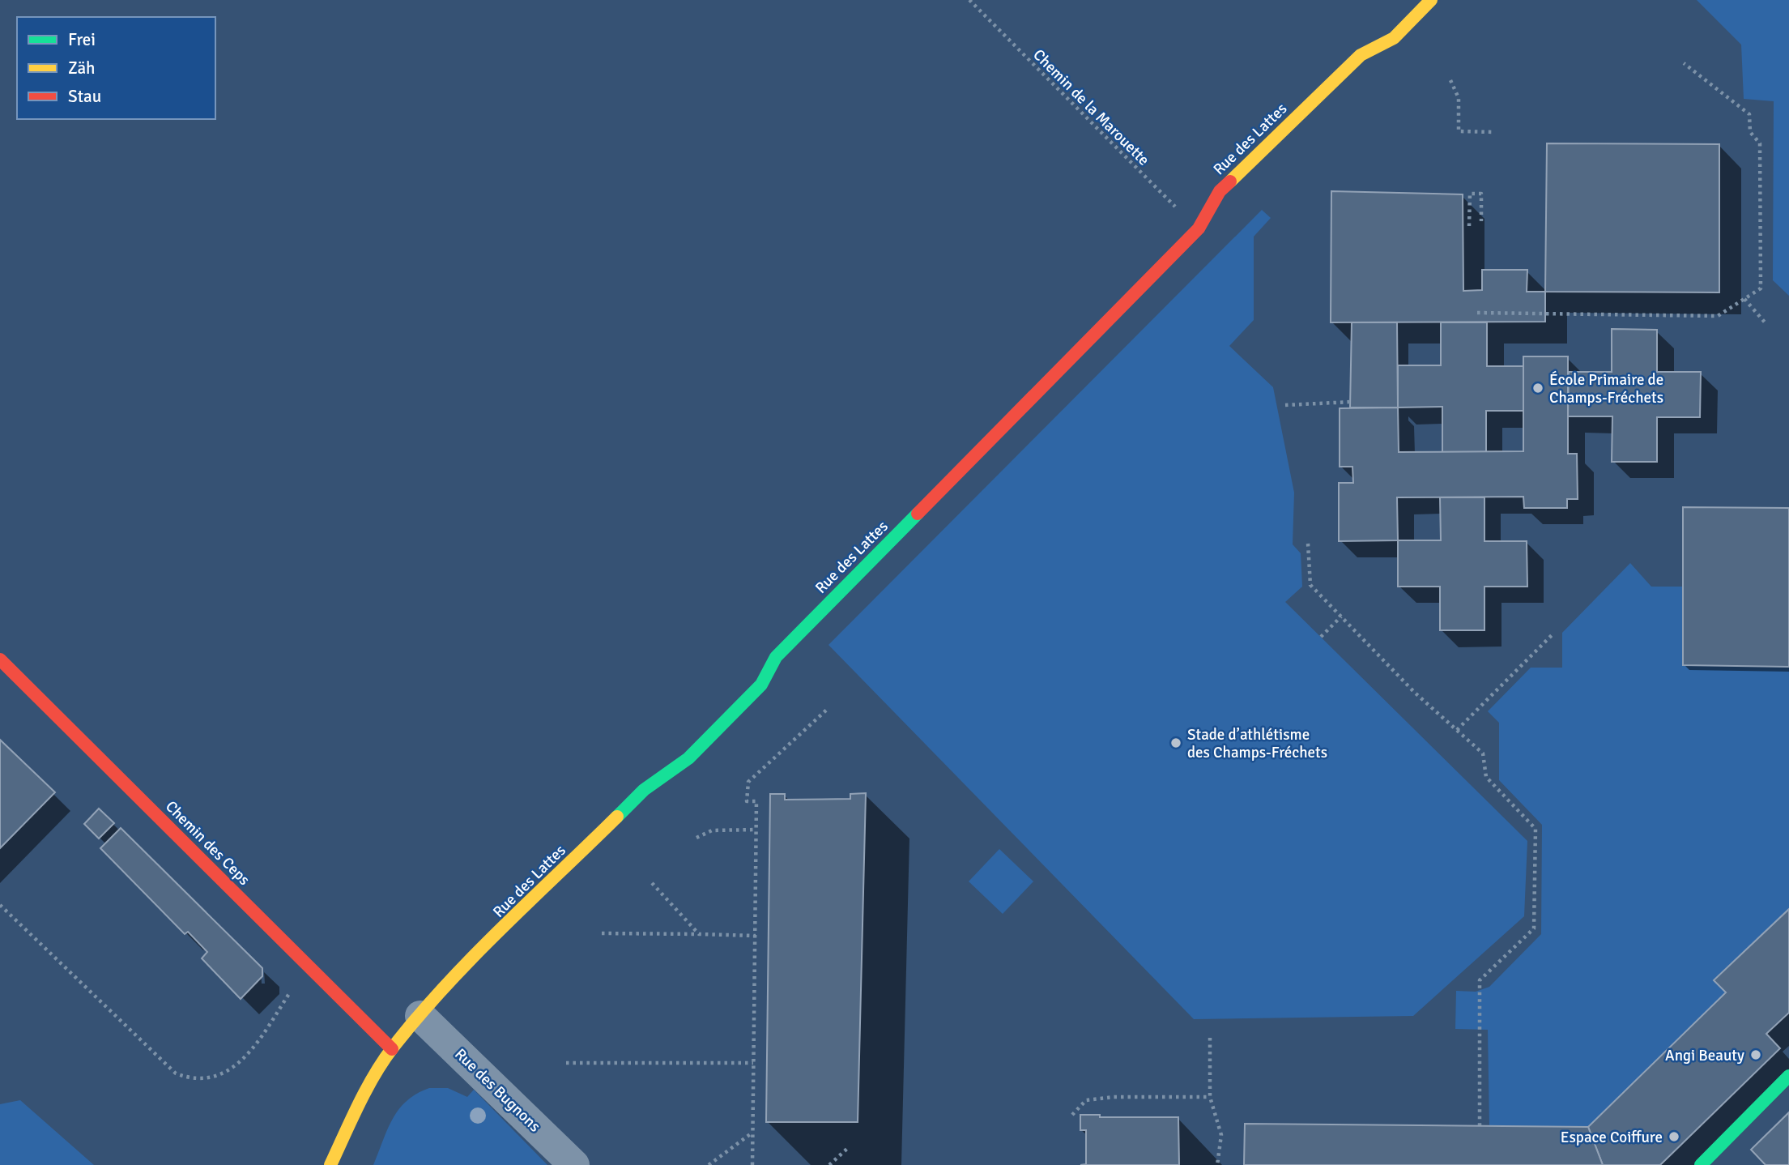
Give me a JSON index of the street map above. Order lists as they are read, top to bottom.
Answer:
{
  "streets": {
    "street": ["Rue des Lattes", "Chemin des Ceps", "Rue des Bugnons"],
    "path": ["Chemin de la Marouette"]
  },
  "crossings": [
    ["Chemin de la Marouette", "Rue des Lattes"],
    ["Rue des Lattes", "Chemin des Ceps"],
    ["Rue des Lattes", "Rue des Bugnons"]
  ],
  "places": [
    "École Primaire de Champs-Fréchets",
    "Stade d’athlétisme des Champs-Fréchets",
    "Angi Beauty",
    "Espace Coiffure"
  ],
  "legend": ["Frei", "Zäh", "Stau"]
}
